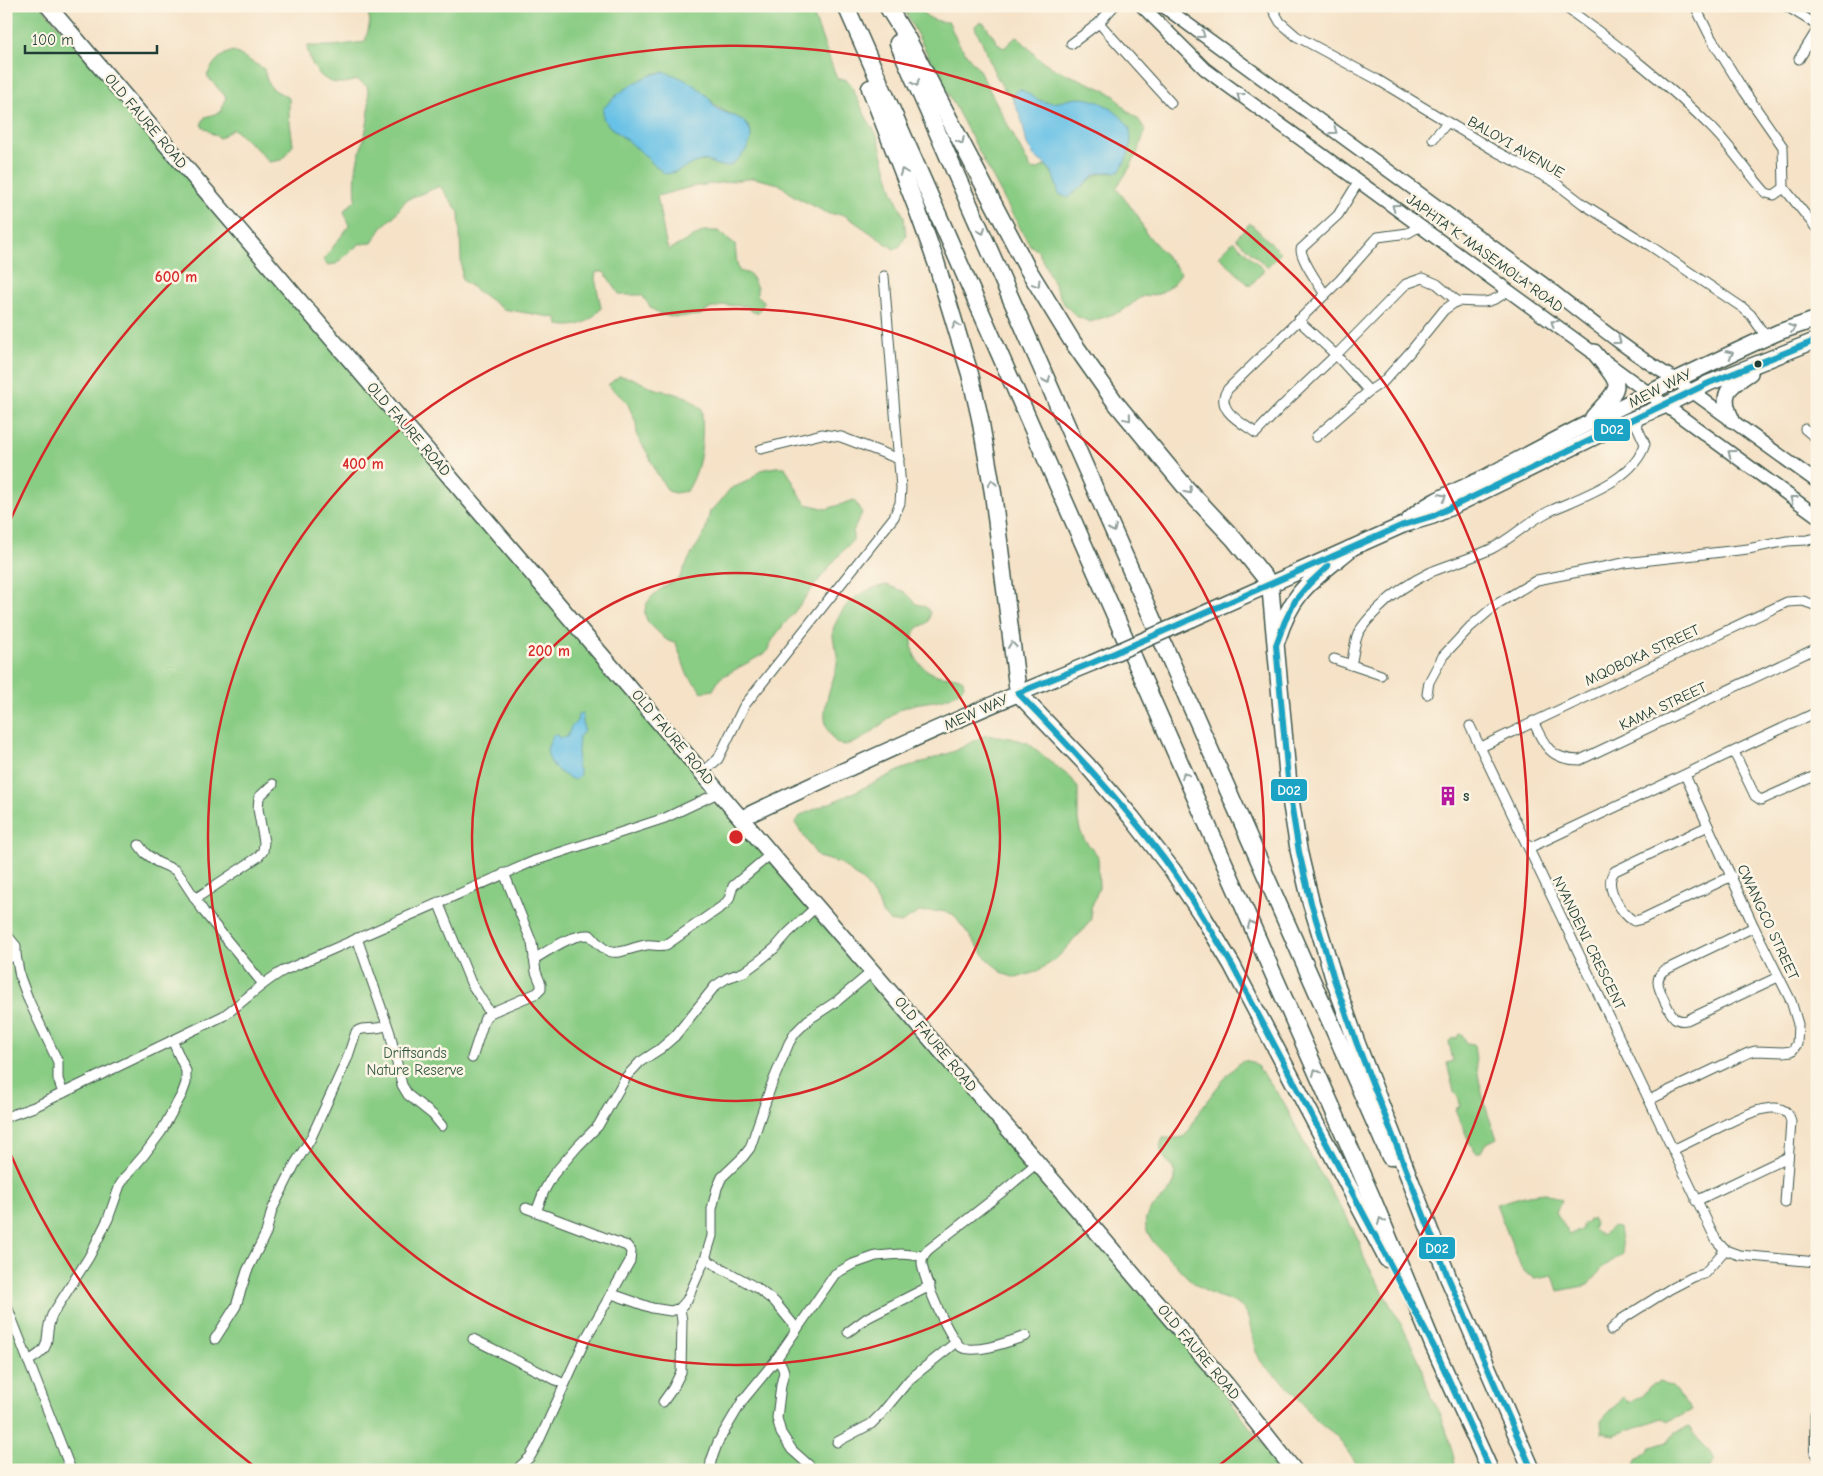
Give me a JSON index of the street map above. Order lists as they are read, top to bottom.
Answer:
{
  "streets": {
    "main road": ["OLD FAURE ROAD", "JAPHTA K. MASEMOLA ROAD", "MEW WAY"],
    "street": [
      "BALOYI AVENUE",
      "MQOBOKA STREET",
      "KAMA STREET",
      "CWANGCO STREET",
      "NYANDENI CRESCENT"
    ]
  },
  "crossings": [
    ["OLD FAURE ROAD", "MEW WAY"],
    ["BALOYI AVENUE", "MEW WAY"],
    ["JAPHTA K. MASEMOLA ROAD", "MEW WAY"],
    ["MQOBOKA STREET", "KAMA STREET"],
    ["MQOBOKA STREET", "NYANDENI CRESCENT"],
    ["CWANGCO STREET", "NYANDENI CRESCENT"]
  ],
  "parks": ["Driftsands Nature Reserve"],
  "places": {
    "building": ["s"]
  },
  "lines": ["transit line D02"],
  "scale_bar": "100 m",
  "rings": ["600 m", "400 m", "200 m"]
}
